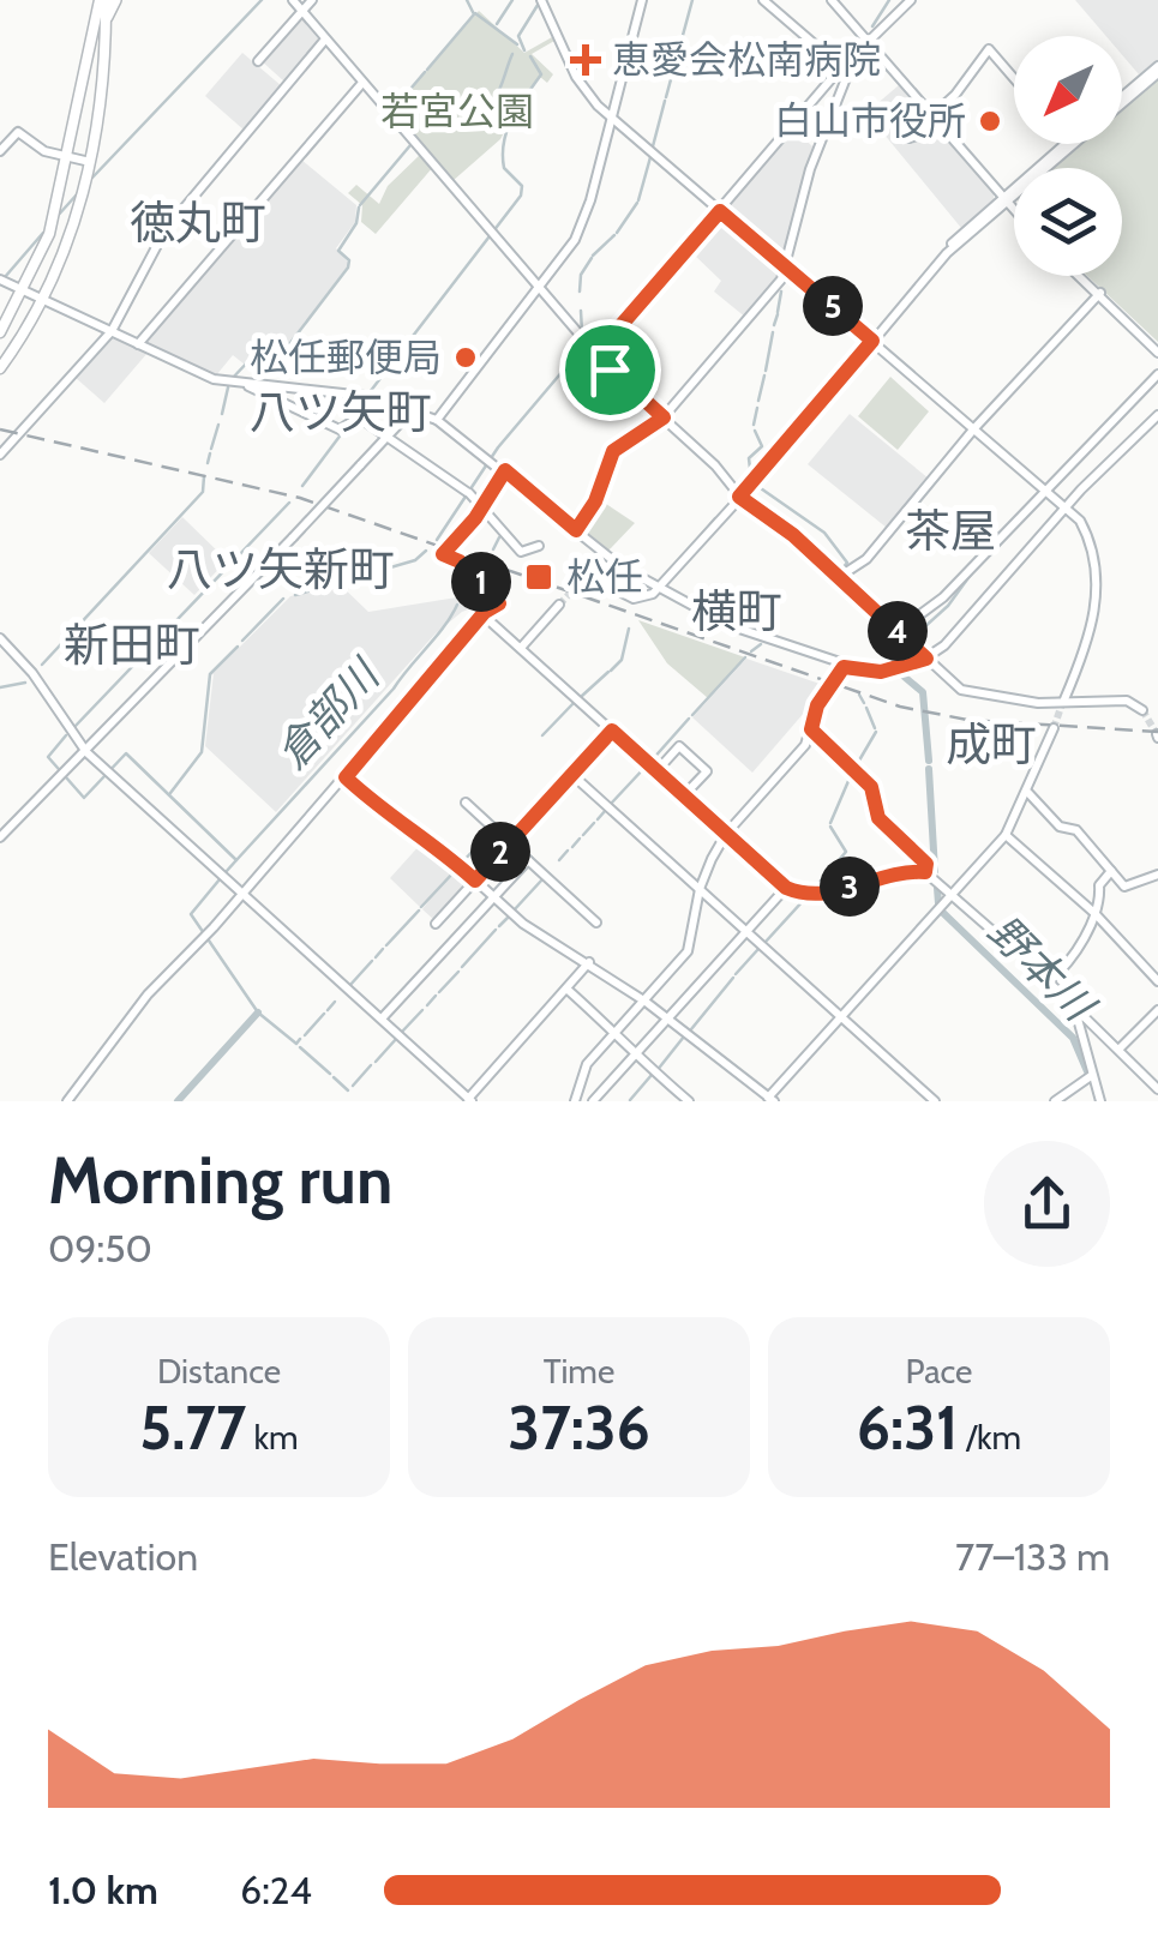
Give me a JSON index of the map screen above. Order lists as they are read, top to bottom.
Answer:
{
  "districts": [
    "徳丸町",
    "八ツ矢町",
    "茶屋",
    "八ツ矢新町",
    "横町",
    "新田町",
    "成町"
  ],
  "water": ["倉部川", "野本川"],
  "parks": ["若宮公園"],
  "places": {
    "health": ["恵愛会松南病院"],
    "other": ["白山市役所", "松任郵便局"],
    "transit": ["松任"]
  },
  "north": "bottom left",
  "page": {
    "pins": [
      "5",
      "1",
      "4",
      "2",
      "3"
    ],
    "heading": ["Morning run", "09:50"],
    "stats": [
      ["Distance", "5.77 km"],
      ["Time", "37:36"],
      ["Pace", "6:31 /km"]
    ],
    "chart": ["Elevation", "77–133 m"],
    "list": [
      {
        "name": "1.0 km",
        "note": "6:24"
      }
    ]
  }
}
